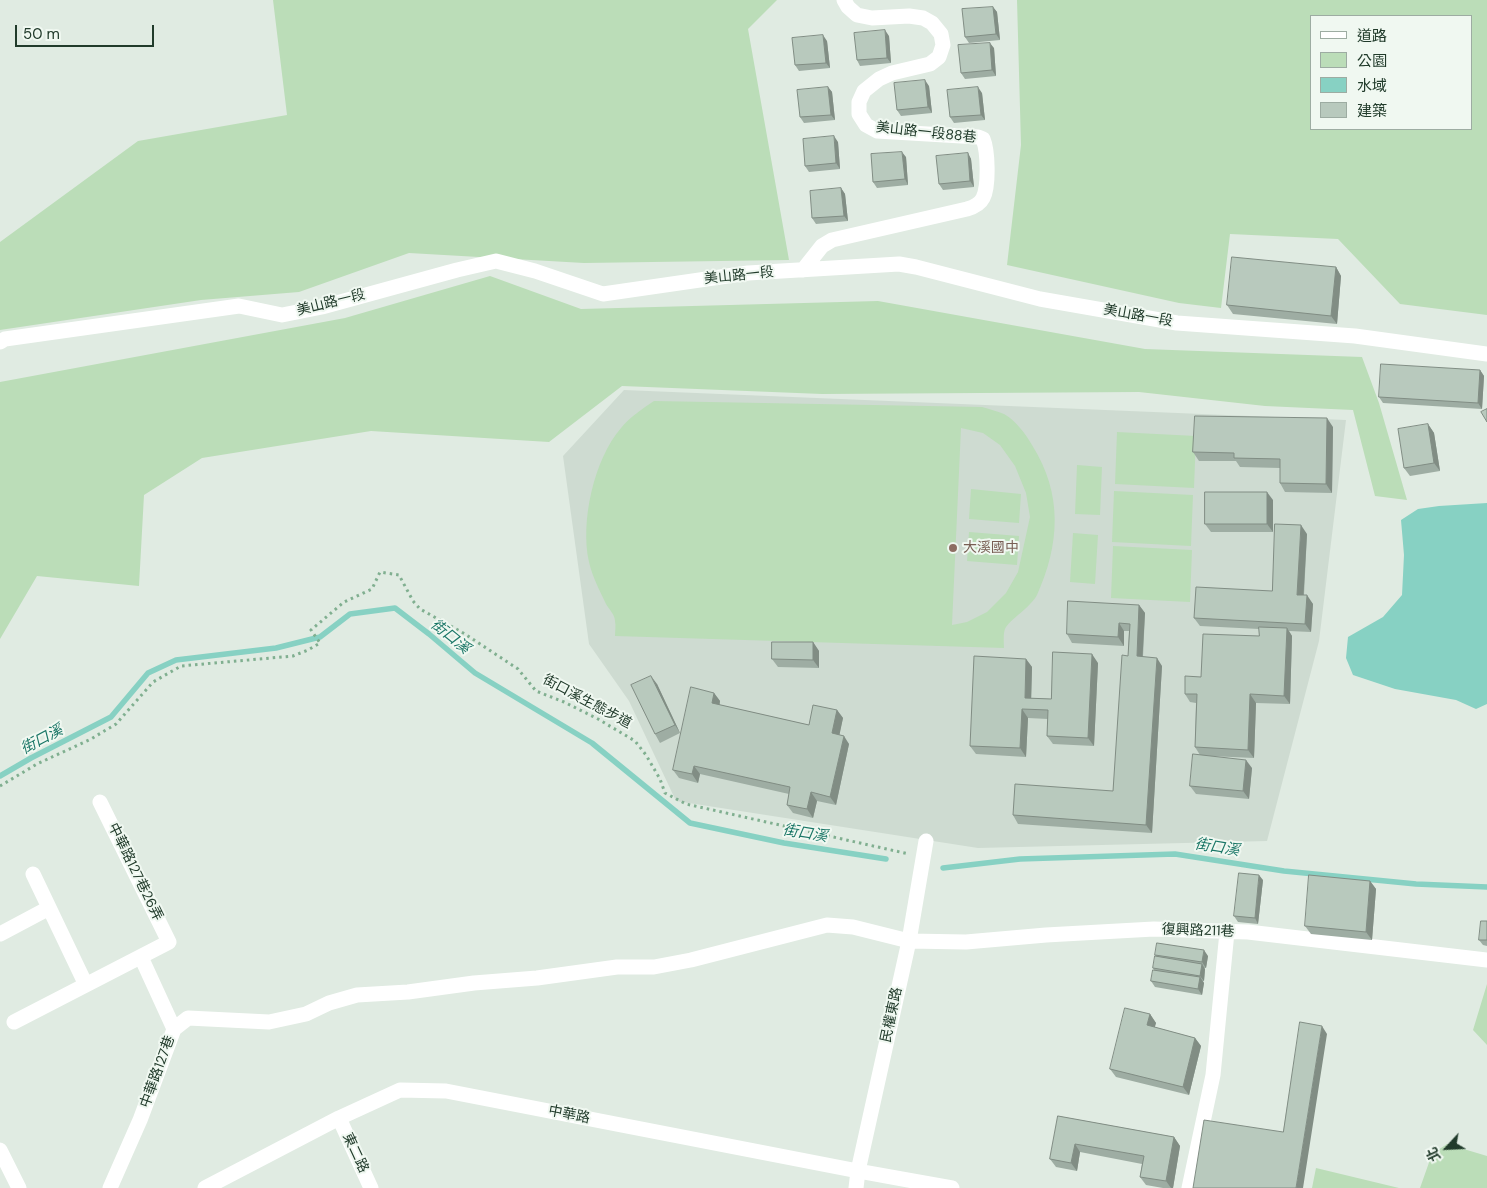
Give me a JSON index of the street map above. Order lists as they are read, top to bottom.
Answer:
{
  "streets": {
    "street": [
      "美山路一段88巷",
      "美山路一段",
      "中華路127巷26弄",
      "復興路211巷",
      "民權東路",
      "中華路127巷",
      "中華路",
      "東二路"
    ],
    "path": ["街口溪生態步道"]
  },
  "crossings": [
    ["美山路一段88巷", "美山路一段"],
    ["中華路127巷26弄", "中華路127巷"],
    ["復興路211巷", "民權東路"],
    ["復興路211巷", "中華路127巷"],
    ["民權東路", "中華路"],
    ["中華路", "東二路"]
  ],
  "water": ["街口溪"],
  "places": ["大溪國中"],
  "legend": [
    "道路",
    "公園",
    "水域",
    "建築"
  ],
  "scale_bar": "50 m",
  "north": "bottom left"
}
